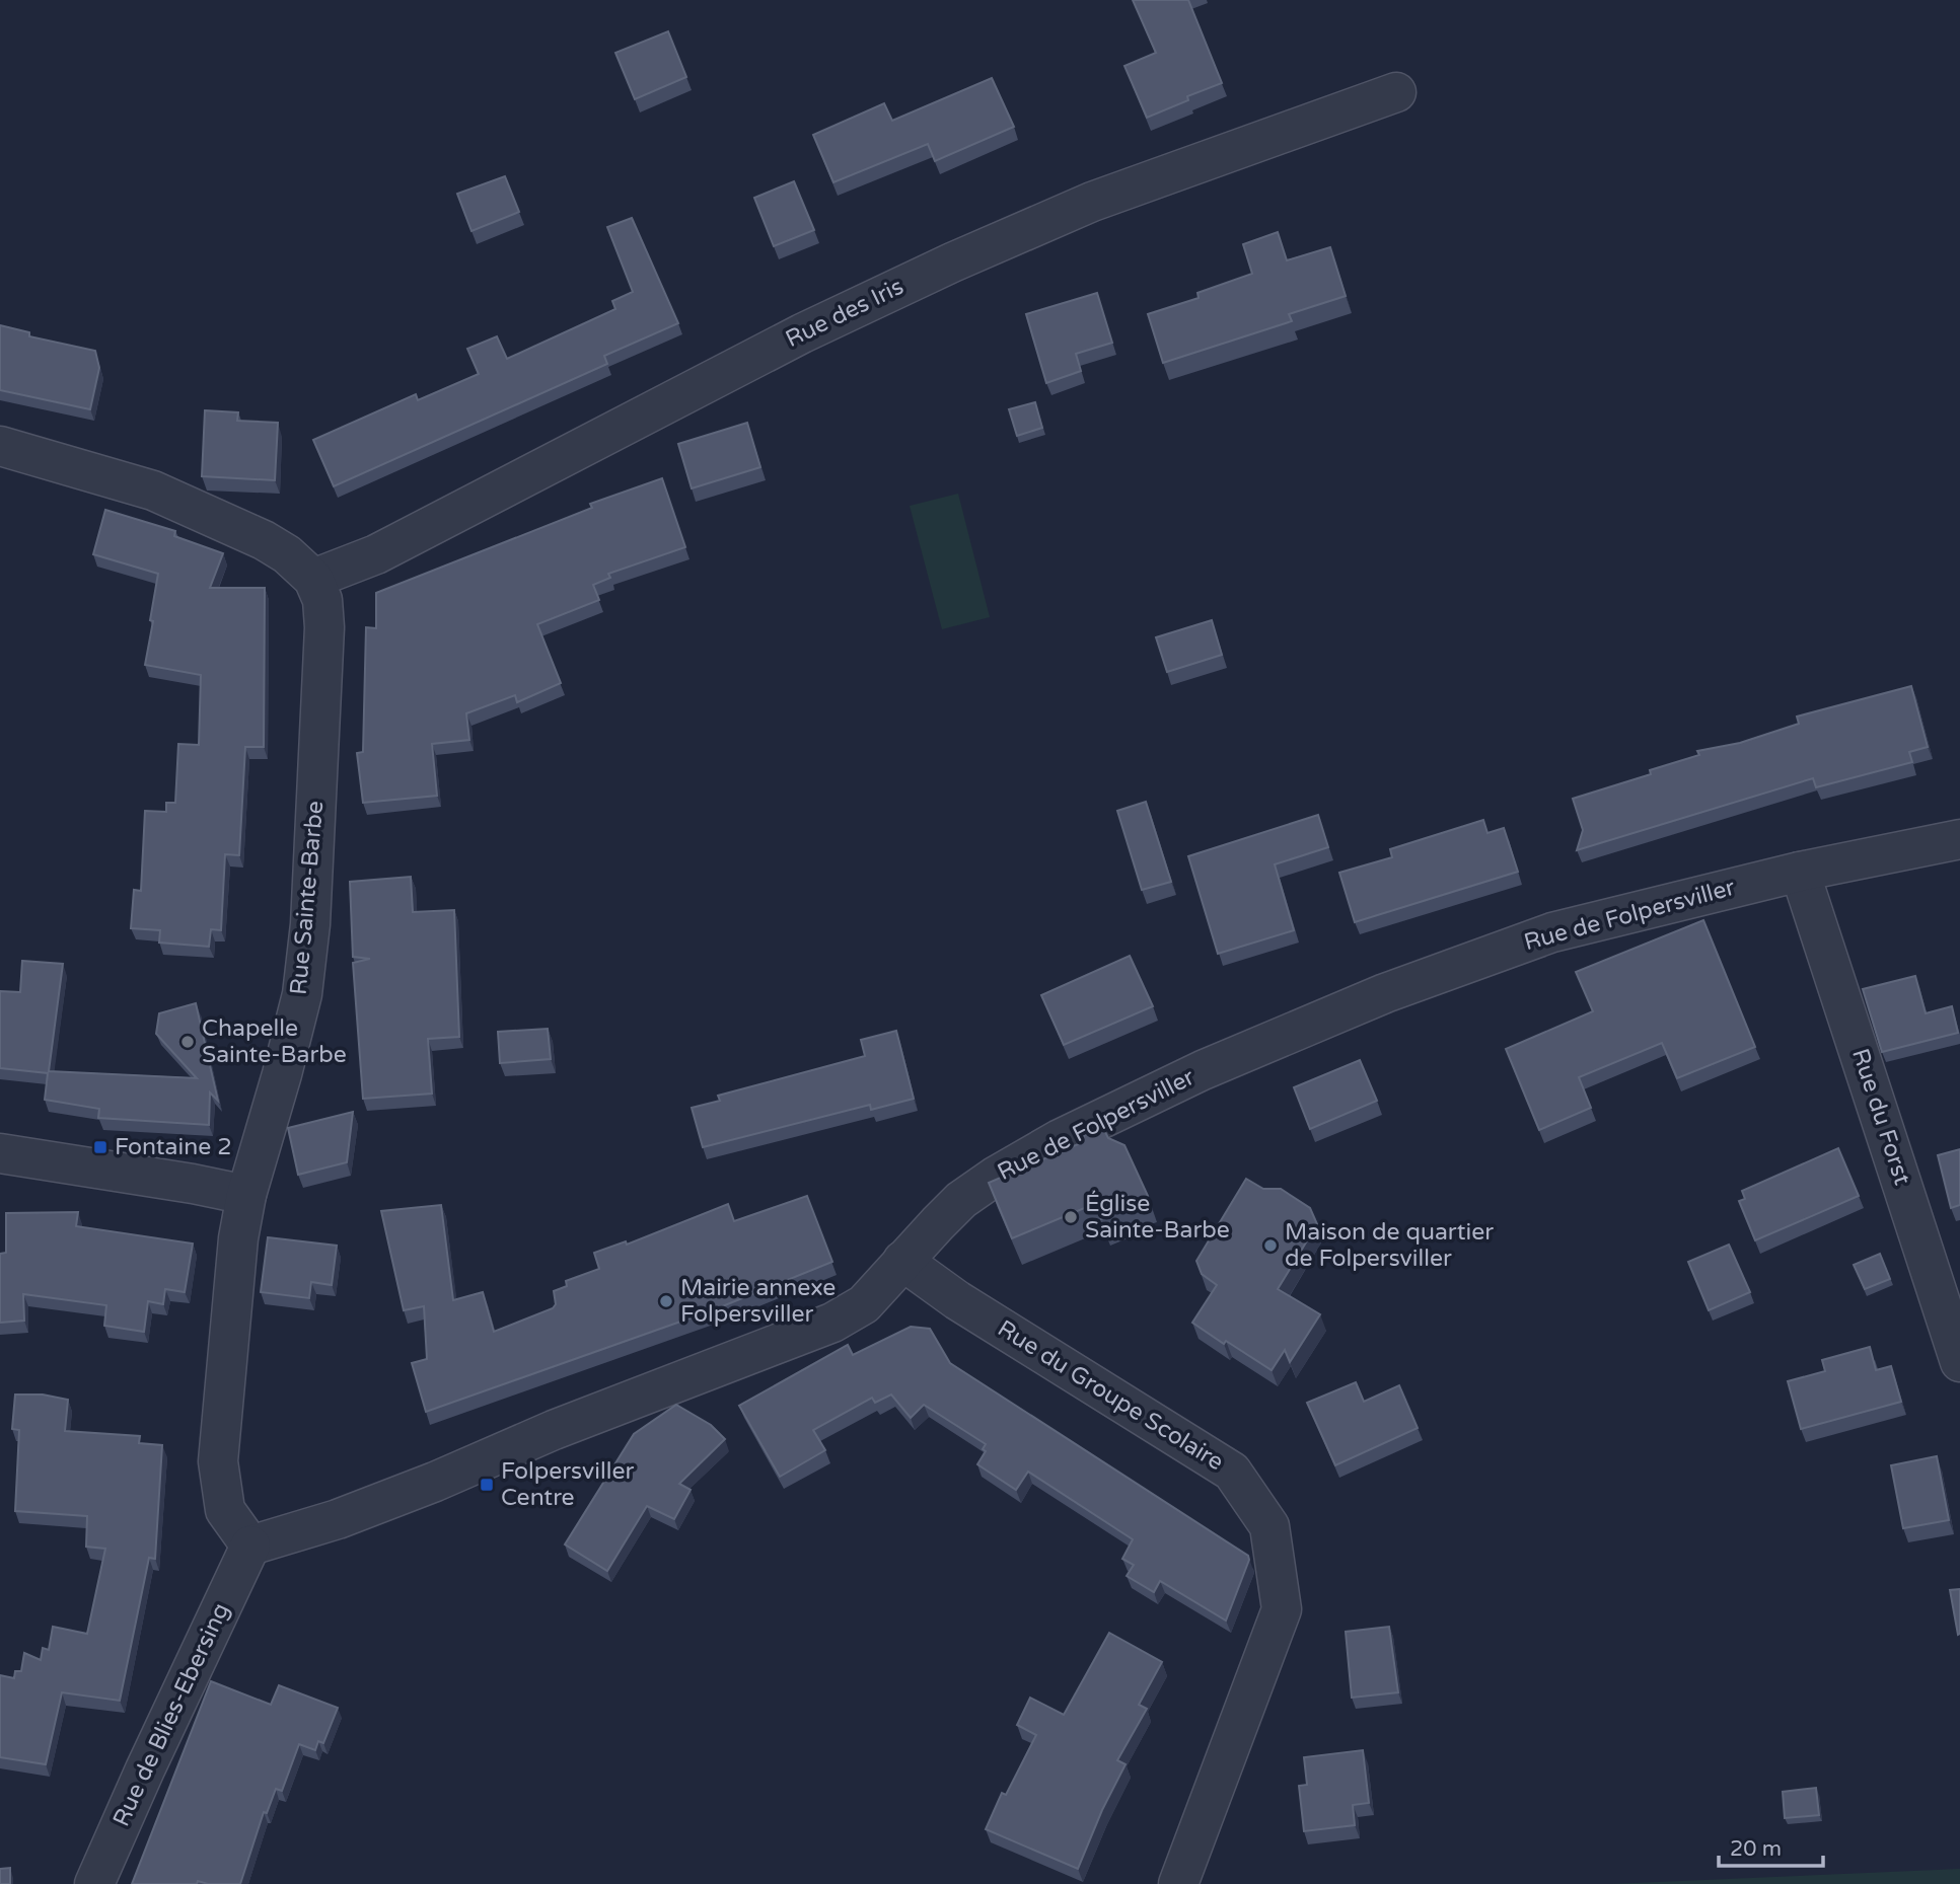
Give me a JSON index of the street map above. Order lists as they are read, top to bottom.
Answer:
{
  "streets": {
    "street": [
      "Rue des Iris",
      "Rue Sainte-Barbe",
      "Rue de Folpersviller",
      "Rue du Forst",
      "Rue du Groupe Scolaire",
      "Rue de Blies-Ebersing"
    ]
  },
  "crossings": [
    ["Rue des Iris", "Rue Sainte-Barbe"],
    ["Rue Sainte-Barbe", "Rue de Folpersviller"],
    ["Rue Sainte-Barbe", "Rue de Blies-Ebersing"],
    ["Rue de Folpersviller", "Rue du Forst"],
    ["Rue de Folpersviller", "Rue du Groupe Scolaire"],
    ["Rue de Folpersviller", "Rue de Blies-Ebersing"]
  ],
  "places": {
    "other": [
      "Chapelle Sainte-Barbe",
      "Église Sainte-Barbe",
      "Maison de quartier de Folpersviller",
      "Mairie annexe Folpersviller"
    ],
    "transit": ["Fontaine 2", "Folpersviller Centre"]
  },
  "scale_bar": "20 m"
}
